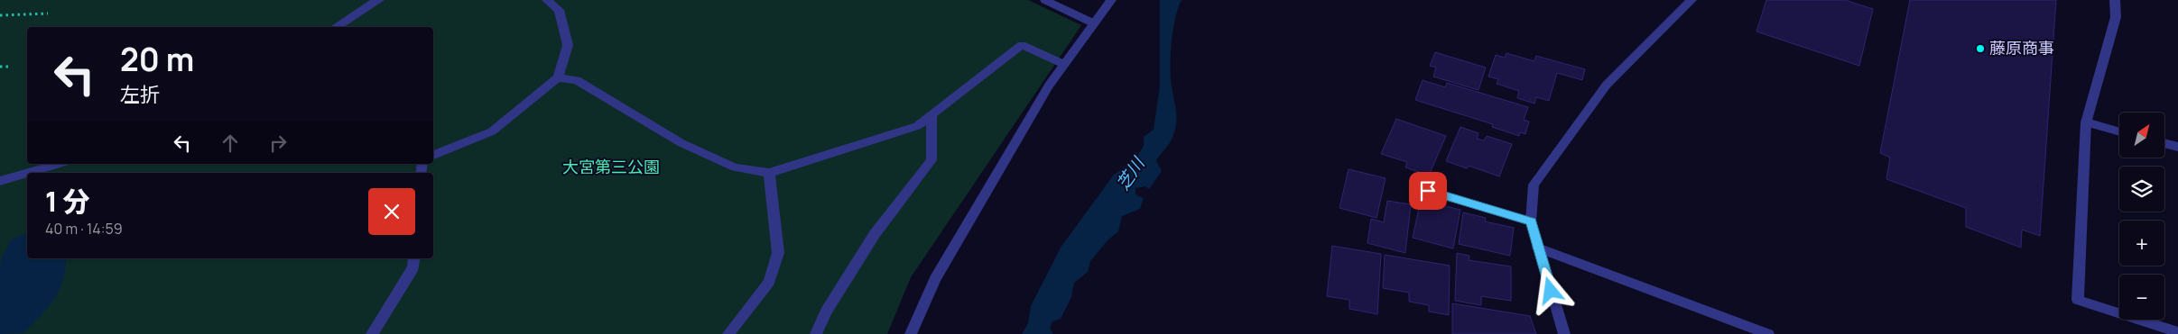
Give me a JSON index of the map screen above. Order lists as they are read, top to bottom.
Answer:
{
  "water": ["芝川"],
  "parks": ["大宮第三公園"],
  "places": ["藤原商事"],
  "north": "top right",
  "page": {
    "turn": ["20 m", "左折"],
    "map_buttons": ["+", "−"],
    "heading": ["1 分", "40 m · 14:59"]
  }
}
